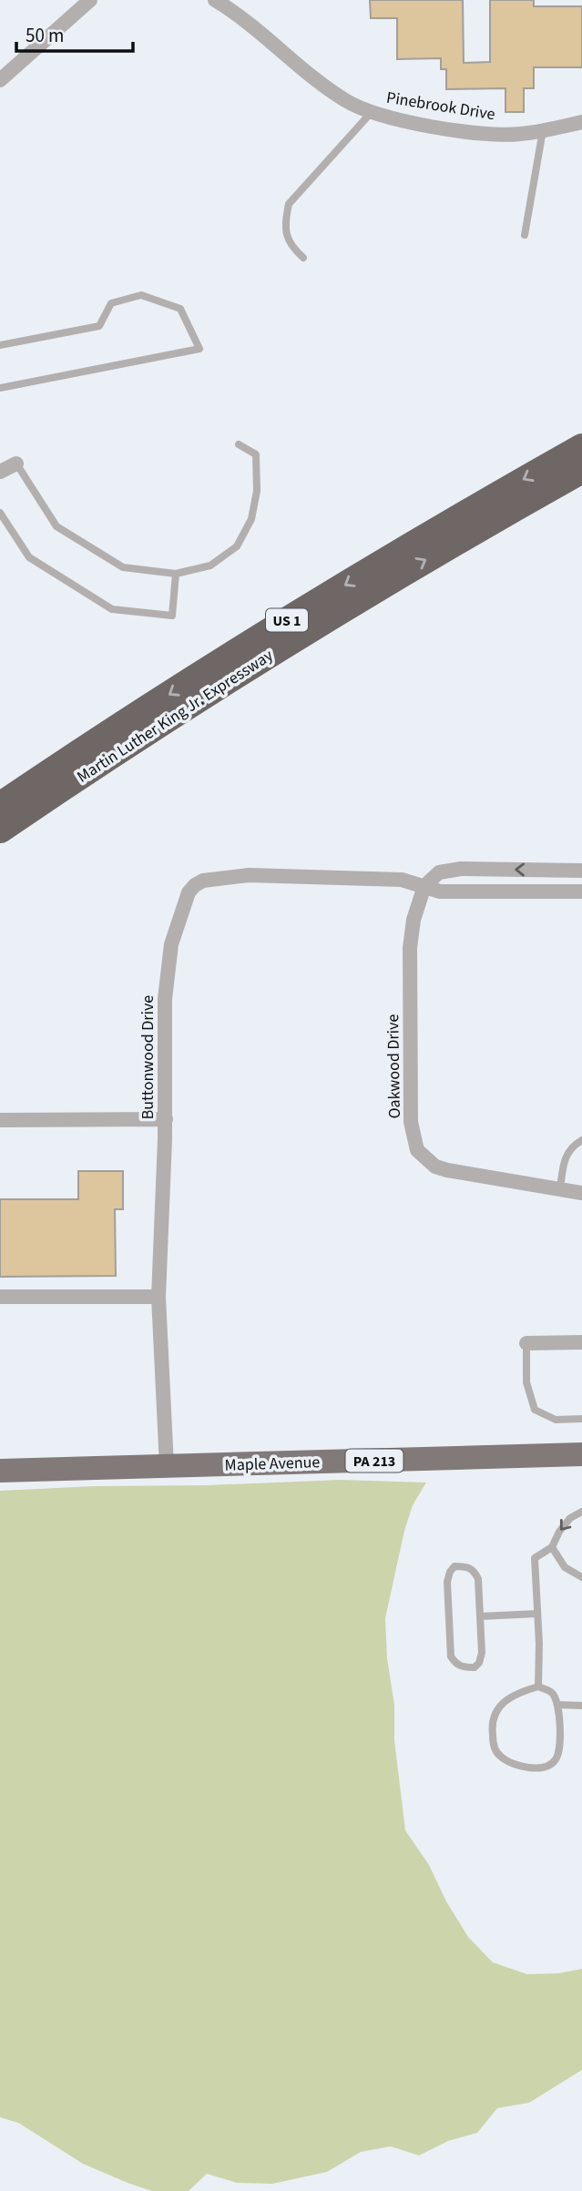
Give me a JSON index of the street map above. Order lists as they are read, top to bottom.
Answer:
{
  "streets": {
    "highway": ["US 1", "Martin Luther King Jr. Expressway"],
    "main road": ["PA 213", "Maple Avenue"],
    "street": ["Pinebrook Drive", "Buttonwood Drive", "Oakwood Drive"]
  },
  "crossings": [
    ["Buttonwood Drive", "Oakwood Drive"],
    ["Buttonwood Drive", "Maple Avenue"]
  ],
  "scale_bar": "50 m"
}
